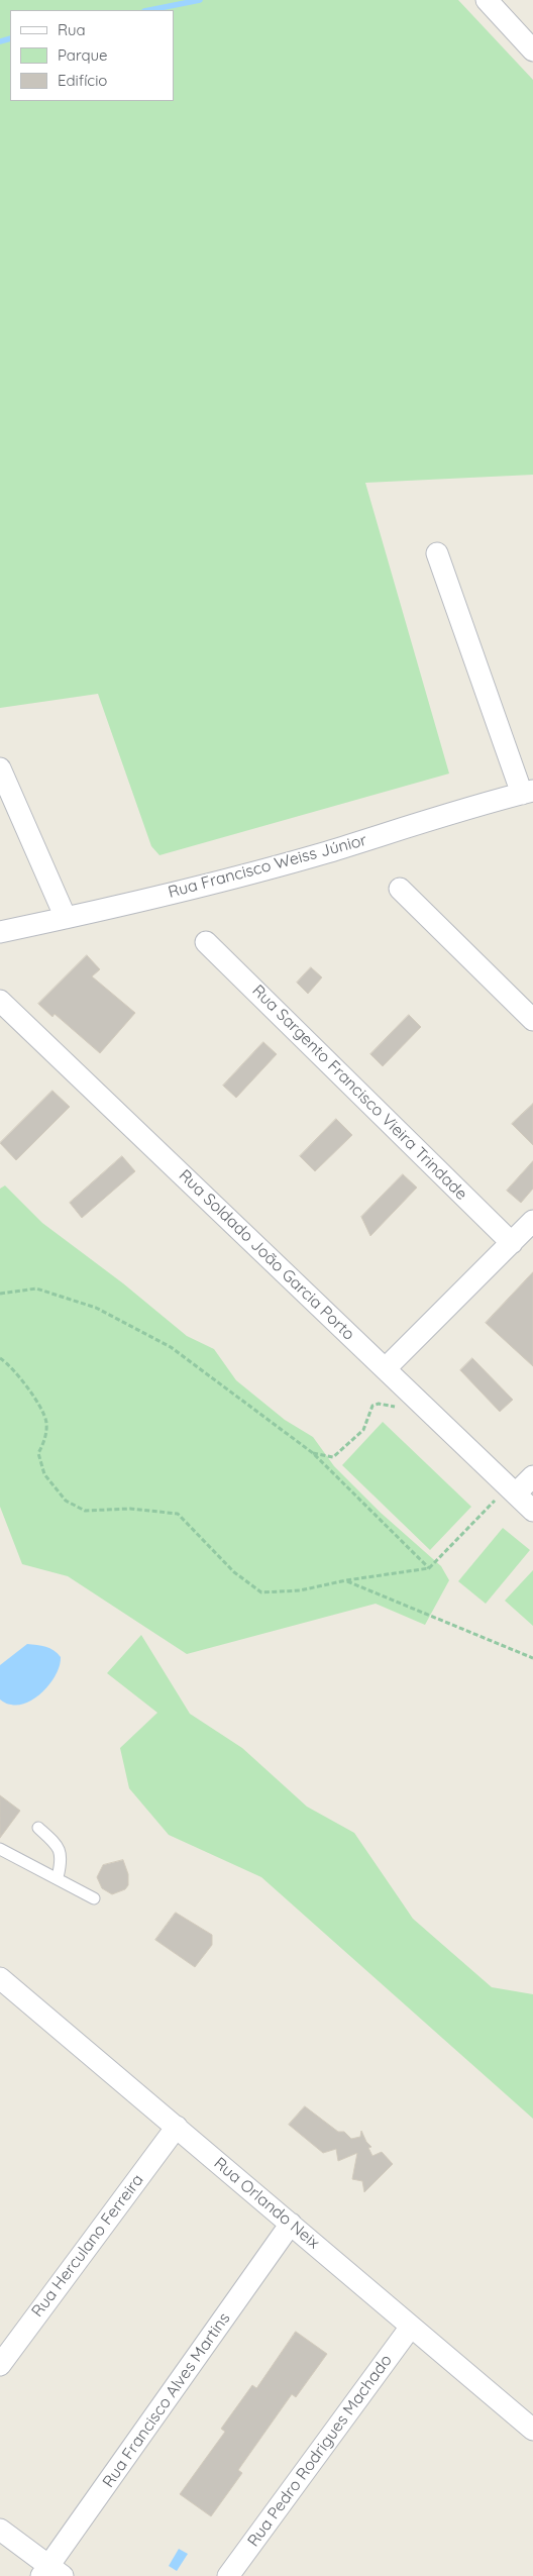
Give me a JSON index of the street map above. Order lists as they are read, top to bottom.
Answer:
{
  "streets": {
    "street": [
      "Rua Francisco Weiss Júnior",
      "Rua Sargento Francisco Vieira Trindade",
      "Rua Soldado João Garcia Porto",
      "Rua Orlando Neix",
      "Rua Herculano Ferreira",
      "Rua Francisco Alves Martins",
      "Rua Pedro Rodrigues Machado"
    ]
  },
  "crossings": [
    ["Rua Orlando Neix", "Rua Herculano Ferreira"],
    ["Rua Orlando Neix", "Rua Francisco Alves Martins"],
    ["Rua Orlando Neix", "Rua Pedro Rodrigues Machado"]
  ],
  "legend": ["Rua", "Parque", "Edifício"]
}
